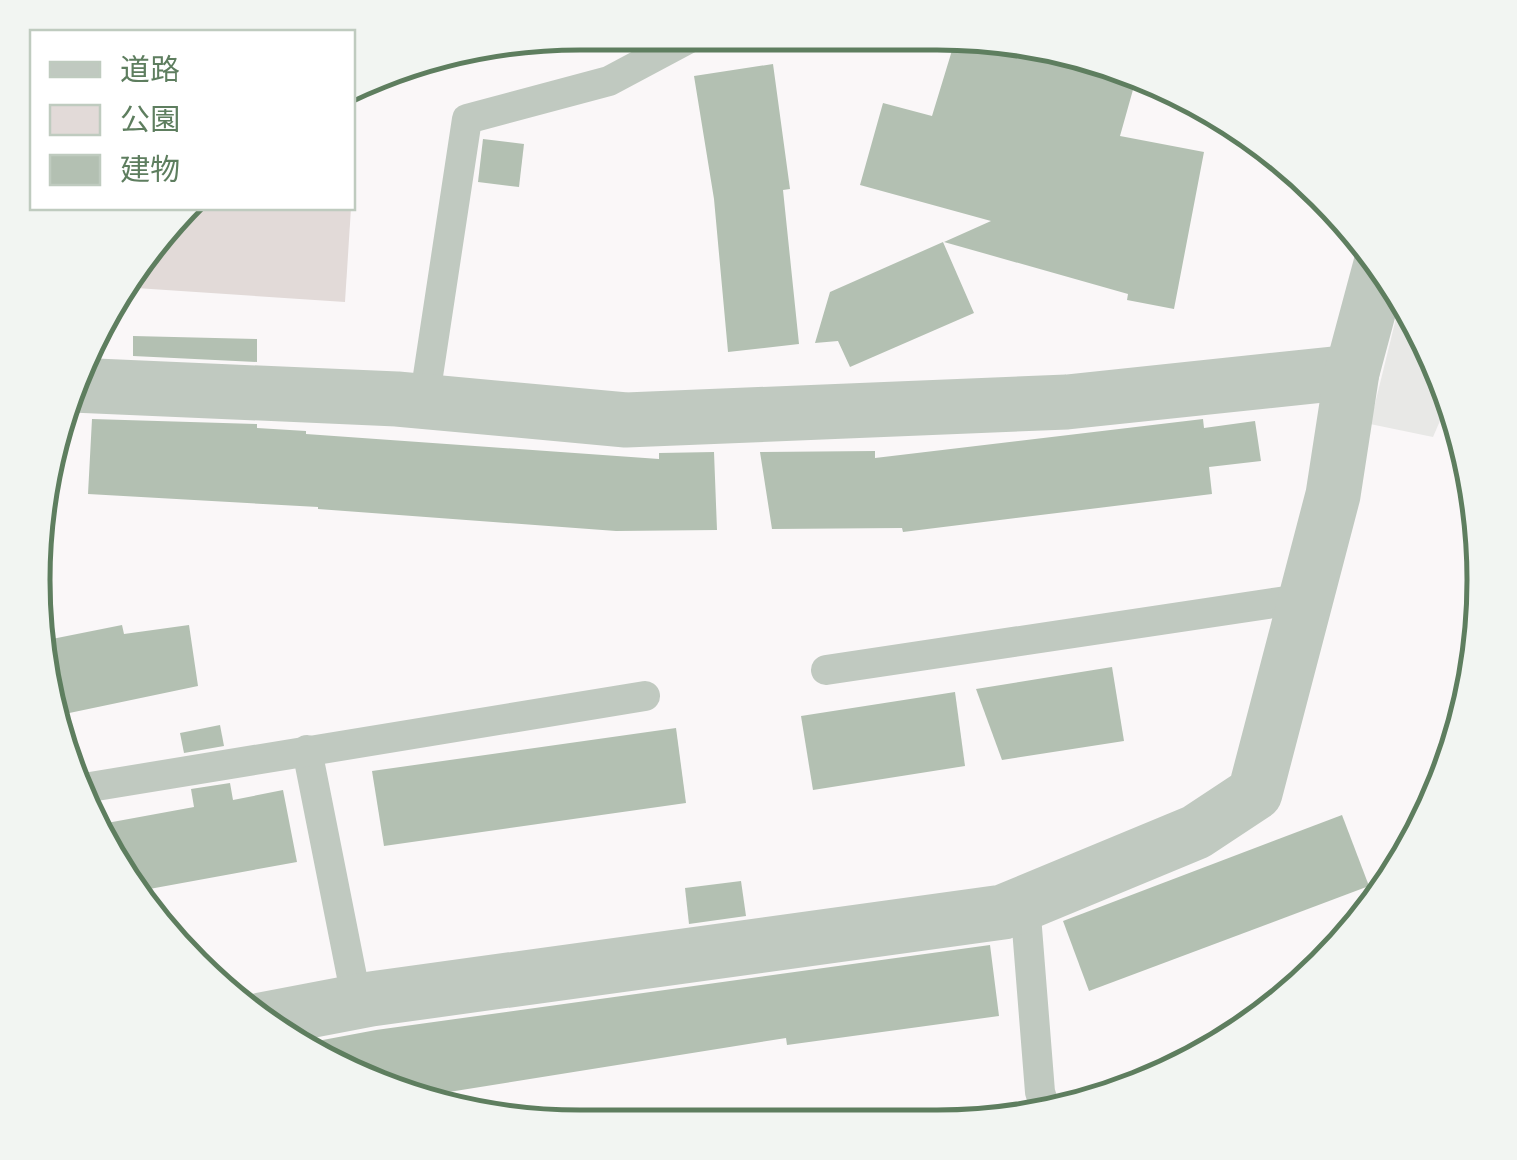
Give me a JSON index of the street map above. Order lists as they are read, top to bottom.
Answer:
{
  "legend": ["道路", "公園", "建物"]
}
